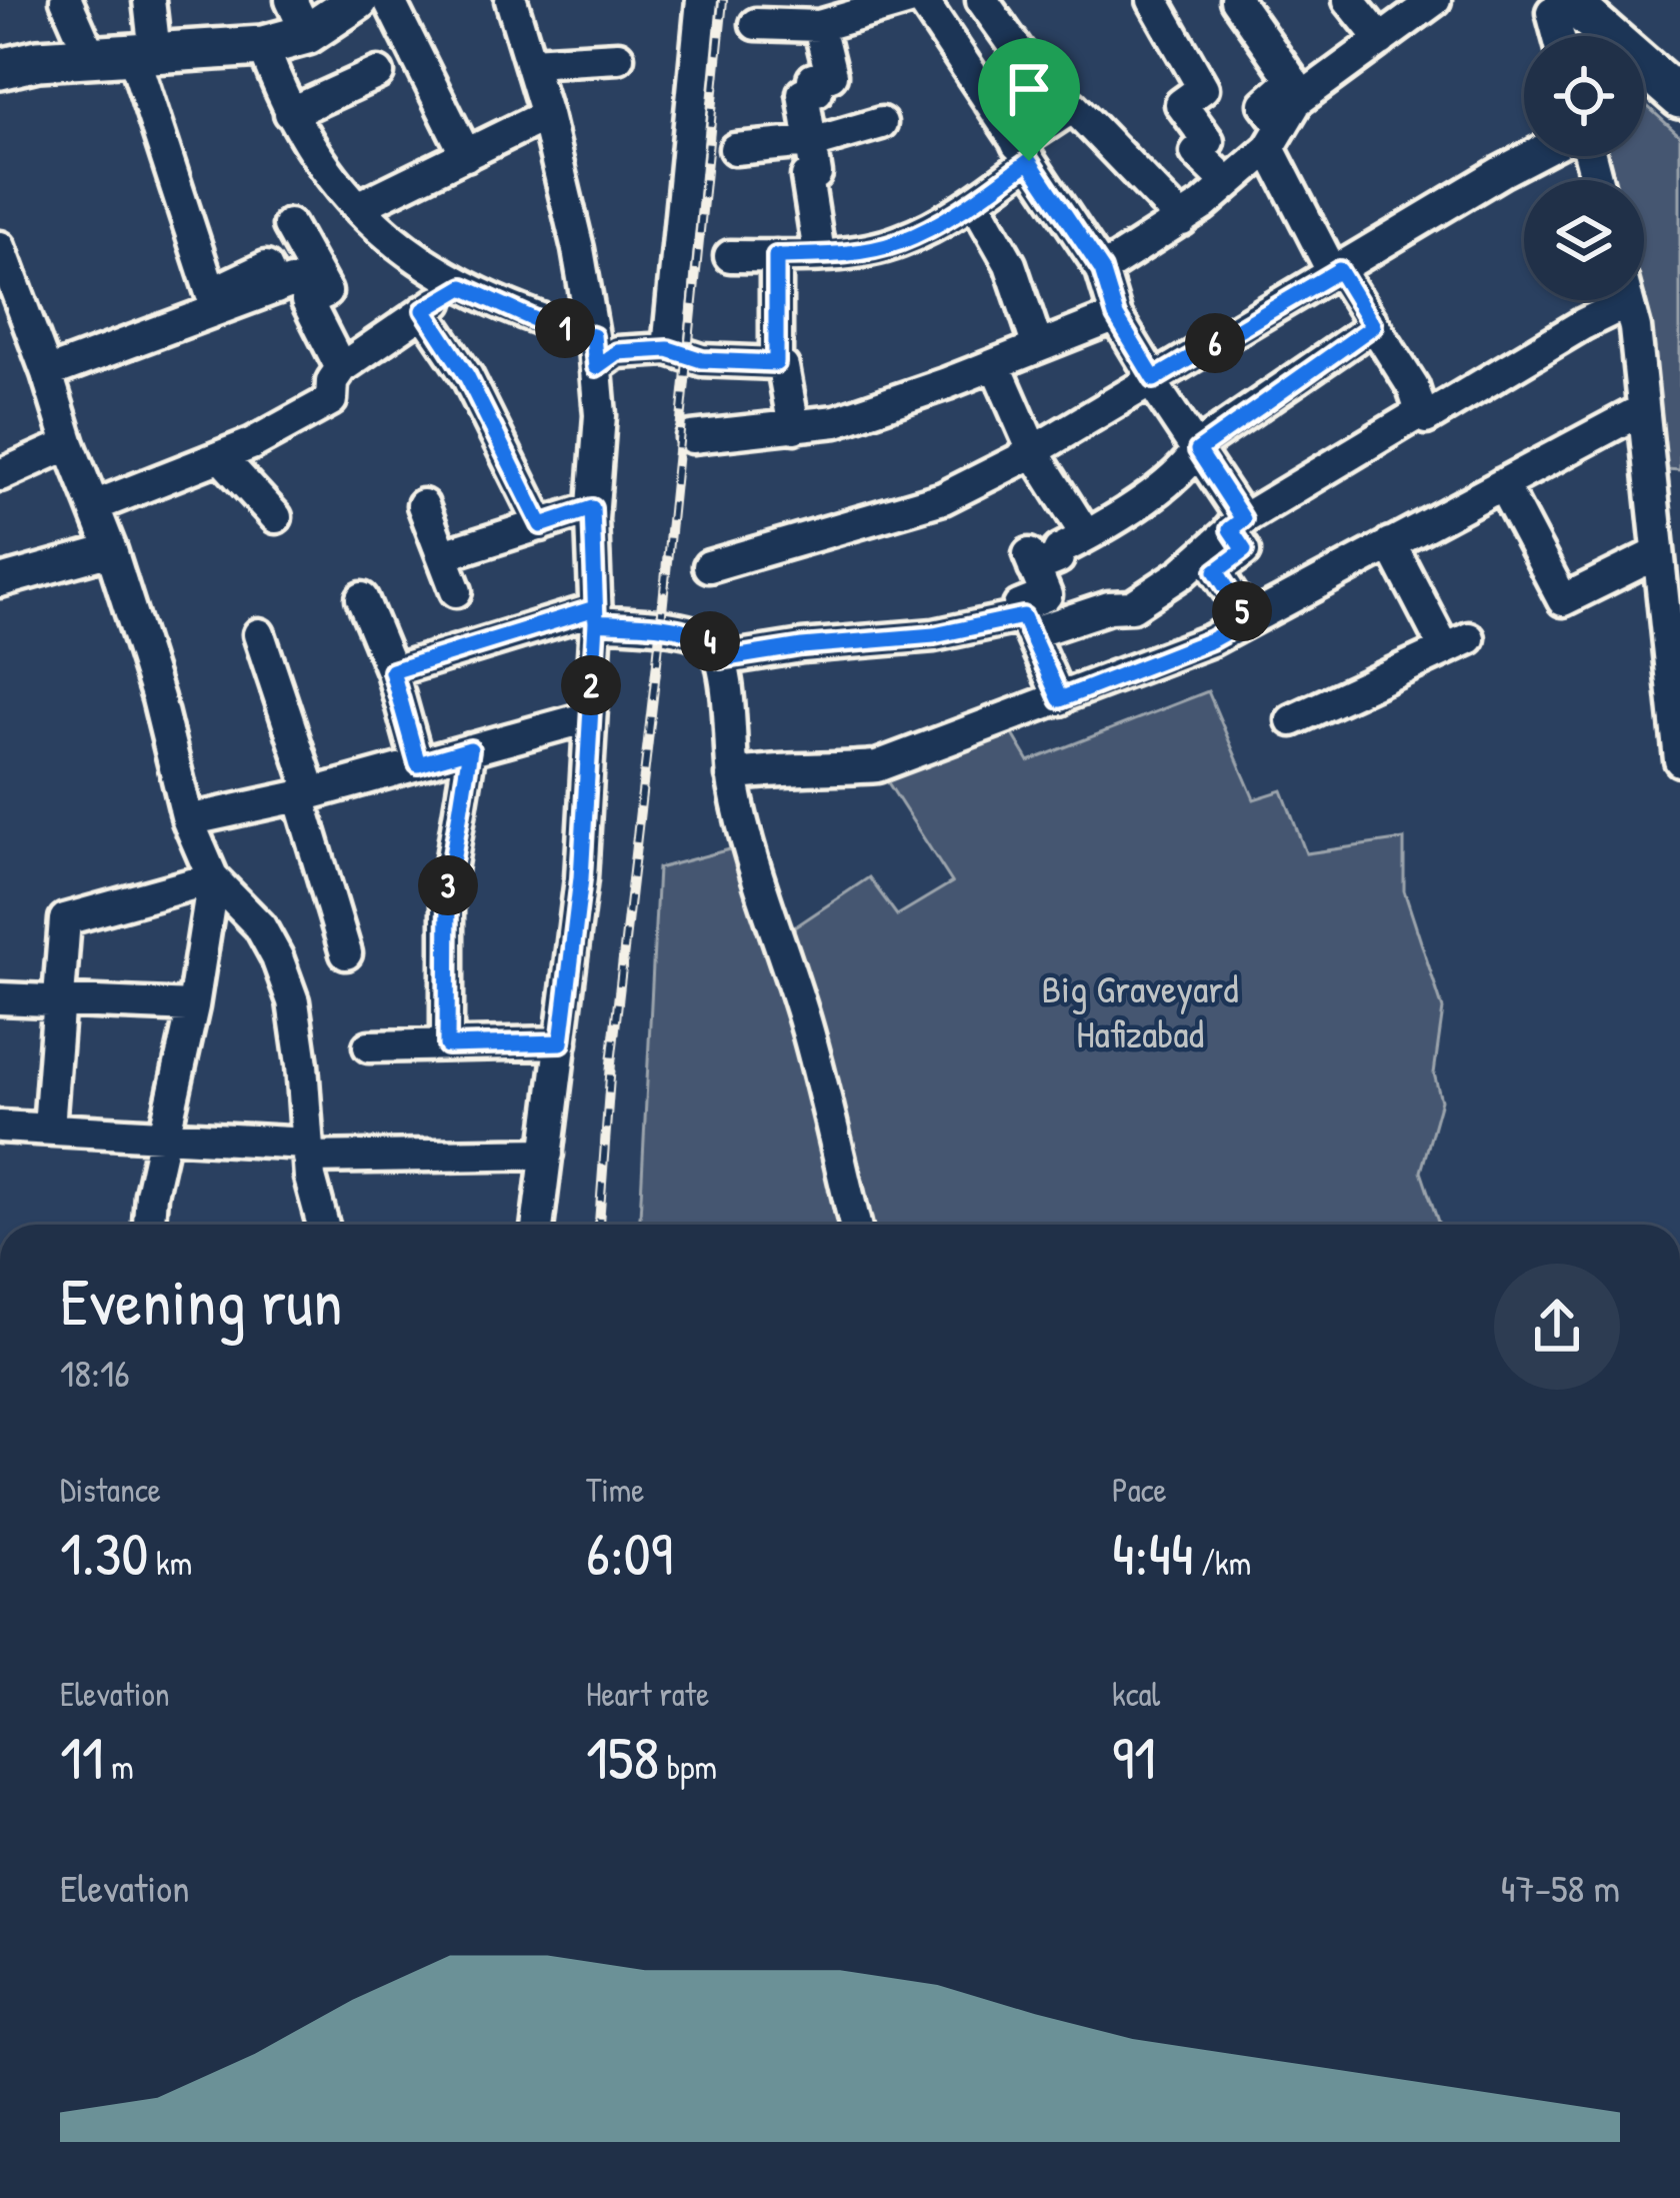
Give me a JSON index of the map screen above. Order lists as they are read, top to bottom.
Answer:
{
  "parks": ["Big Graveyard Hafizabad"],
  "page": {
    "pins": [
      "1",
      "6",
      "5",
      "4",
      "2",
      "3"
    ],
    "heading": ["Evening run", "18:16"],
    "stats": [
      ["Distance", "1.30 km"],
      ["Time", "6:09"],
      ["Pace", "4:44 /km"],
      ["Elevation", "11 m"],
      ["Heart rate", "158 bpm"],
      ["kcal", "91"]
    ],
    "chart": ["Elevation", "47–58 m"]
  }
}
